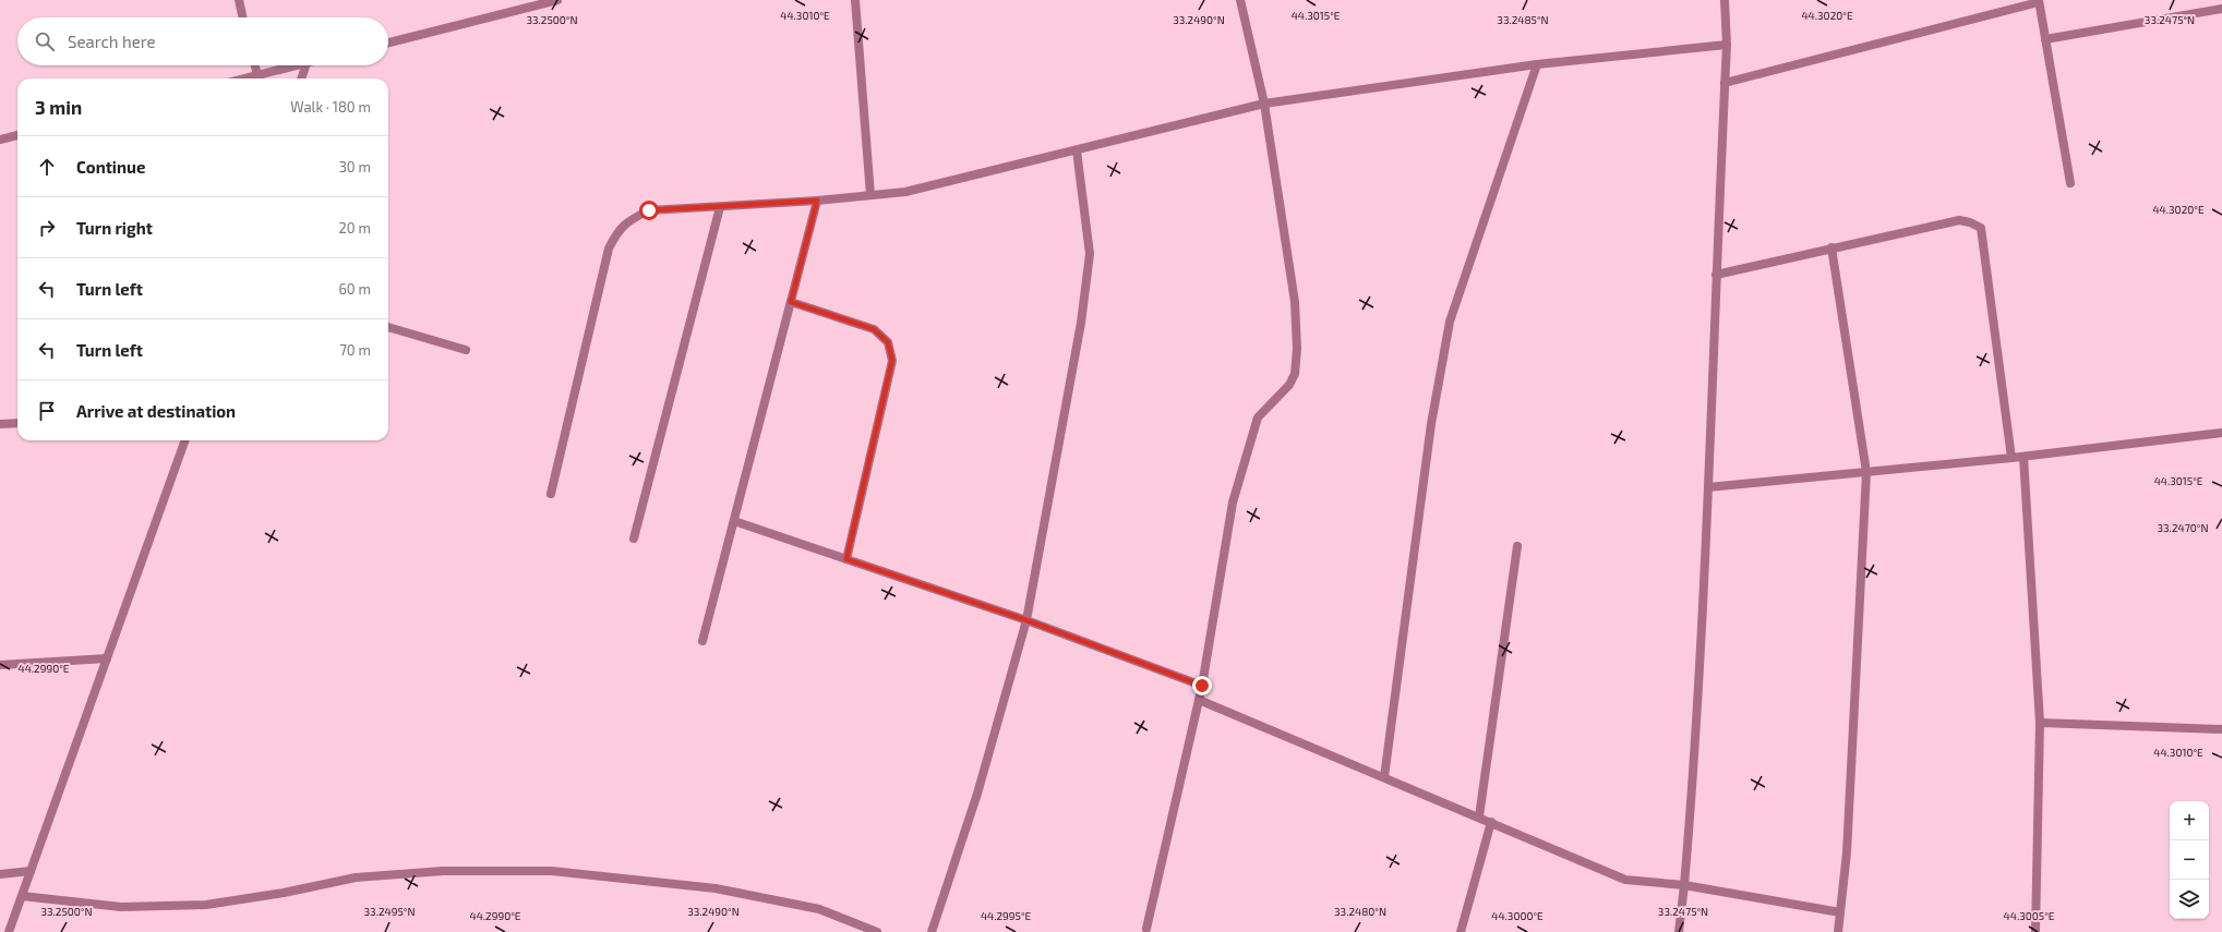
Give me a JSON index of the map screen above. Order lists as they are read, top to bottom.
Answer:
{
  "page": {
    "search": "Search here",
    "heading": ["3 min", "Walk · 180 m"],
    "list": [
      ["Continue", "30 m"],
      ["Turn right", "20 m"],
      ["Turn left", "60 m"],
      ["Turn left", "70 m"],
      "Arrive at destination"
    ],
    "map_buttons": ["+", "−"]
  },
  "coordinates": [
    "44.3010°E",
    "44.3015°E",
    "44.3020°E",
    "33.2500°N",
    "33.2490°N",
    "33.2485°N",
    "33.2475°N",
    "33.2470°N",
    "44.2990°E",
    "33.2495°N",
    "33.2480°N",
    "44.2995°E",
    "44.3000°E",
    "44.3005°E"
  ]
}
